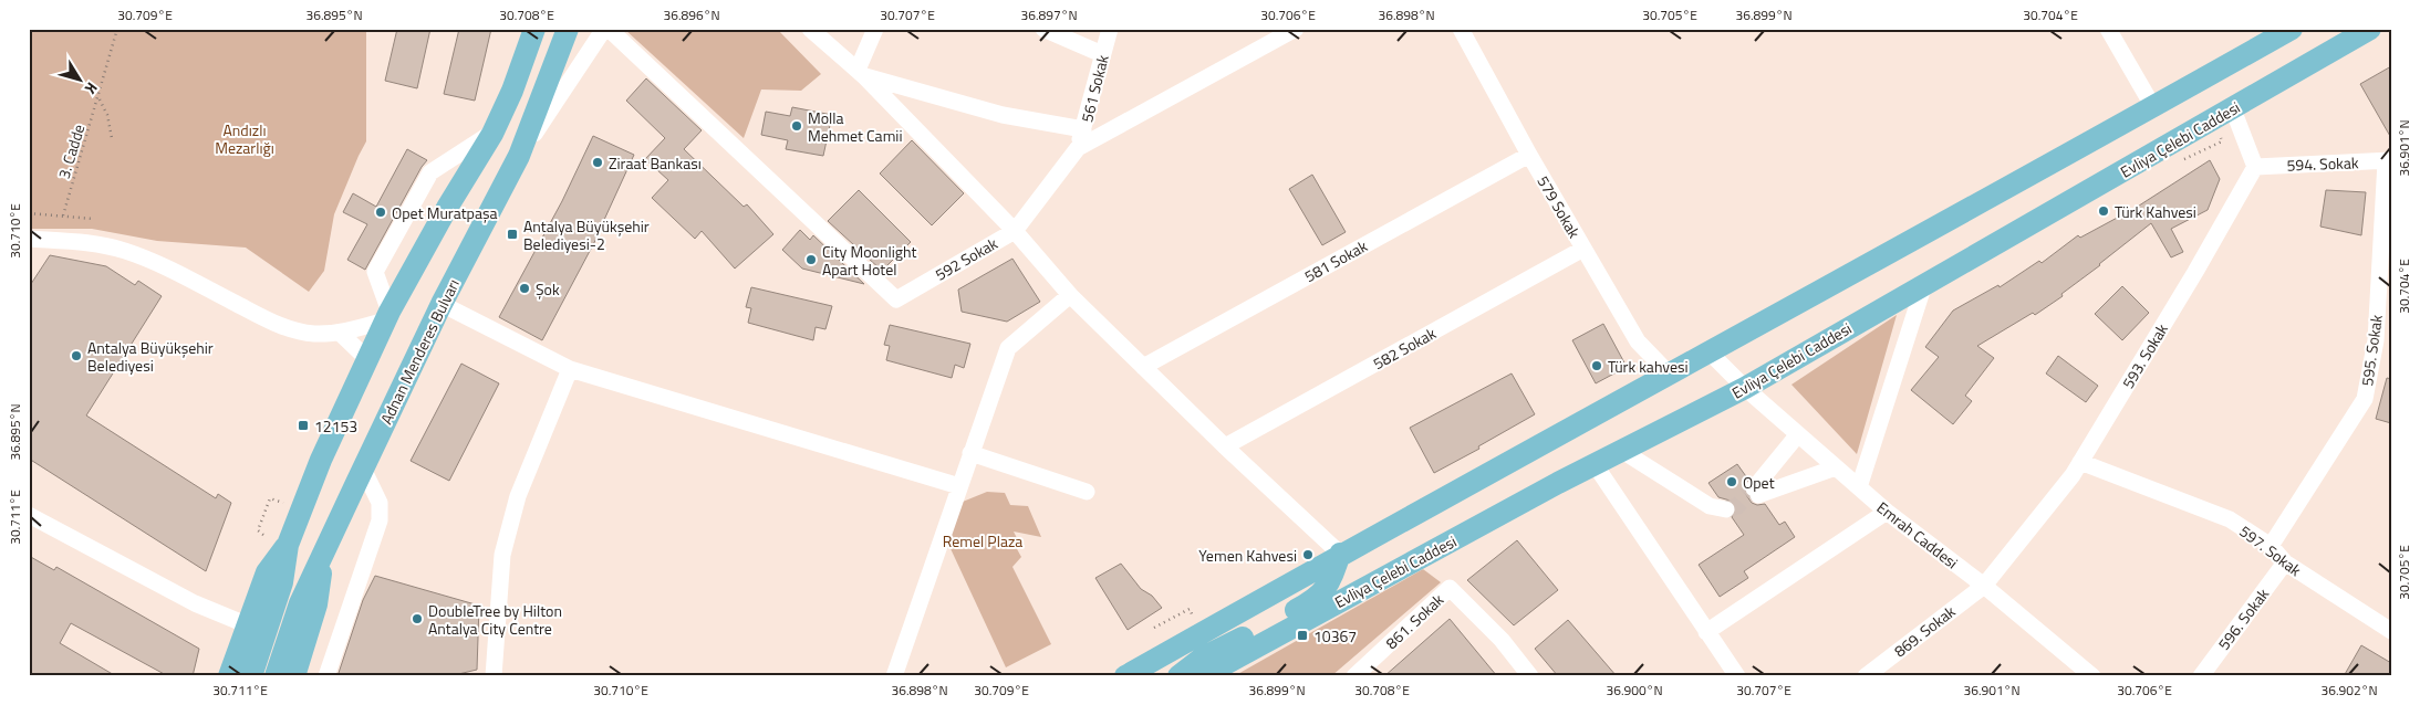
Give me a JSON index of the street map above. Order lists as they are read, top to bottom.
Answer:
{
  "streets": {
    "main road": ["Evliya Çelebi Caddesi", "Adnan Menderes Bulvarı"],
    "street": [
      "561 Sokak",
      "594. Sokak",
      "579 Sokak",
      "592 Sokak",
      "581 Sokak",
      "582 Sokak",
      "595. Sokak",
      "593. Sokak",
      "Emrah Caddesi",
      "597. Sokak",
      "596. Sokak",
      "861. Sokak",
      "869. Sokak"
    ],
    "path": ["3. Cadde"]
  },
  "crossings": [
    ["561 Sokak", "592 Sokak"],
    ["Evliya Çelebi Caddesi", "Emrah Caddesi"],
    ["594. Sokak", "595. Sokak"],
    ["594. Sokak", "593. Sokak"],
    ["579 Sokak", "581 Sokak"],
    ["579 Sokak", "582 Sokak"],
    ["595. Sokak", "597. Sokak"],
    ["593. Sokak", "Emrah Caddesi"],
    ["593. Sokak", "597. Sokak"],
    ["593. Sokak", "869. Sokak"],
    ["Emrah Caddesi", "869. Sokak"],
    ["597. Sokak", "596. Sokak"]
  ],
  "parks": ["Andızlı Mezarlığı", "Remel Plaza"],
  "places": {
    "other": [
      "Molla Mehmet Camii",
      "Ziraat Bankası",
      "Türk Kahvesi",
      "Opet Muratpaşa",
      "City Moonlight Apart Hotel",
      "Şok",
      "Antalya Büyükşehir Belediyesi",
      "Türk kahvesi",
      "Opet",
      "Yemen Kahvesi",
      "DoubleTree by Hilton Antalya City Centre"
    ],
    "transit": ["Antalya Büyükşehir Belediyesi-2", "12153", "10367"]
  },
  "north": "bottom right",
  "coordinates": [
    "30.709°E",
    "36.895°N",
    "30.708°E",
    "36.896°N",
    "30.707°E",
    "36.897°N",
    "30.706°E",
    "36.898°N",
    "30.705°E",
    "36.899°N",
    "30.704°E",
    "36.901°N",
    "30.710°E",
    "30.711°E",
    "36.900°N",
    "36.902°N"
  ]
}
